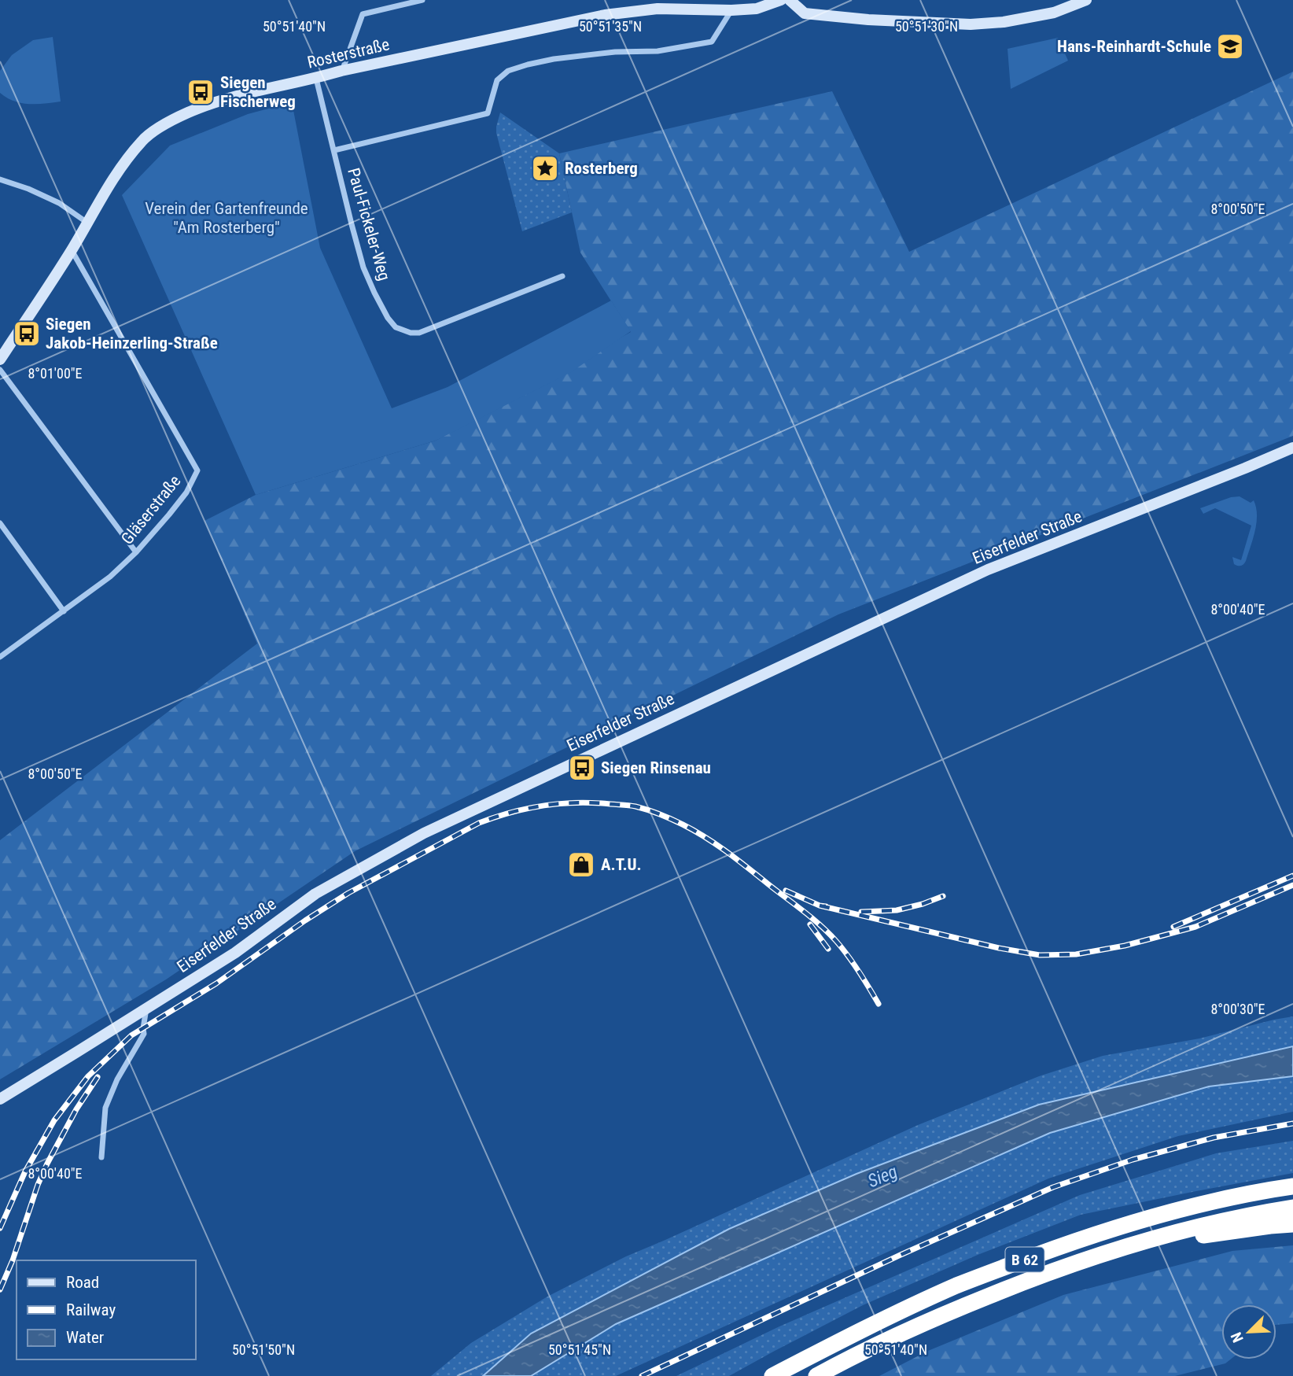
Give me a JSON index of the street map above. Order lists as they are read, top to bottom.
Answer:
{
  "streets": {
    "highway": ["B 62"],
    "main road": ["Rosterstraße", "Eiserfelder Straße"],
    "street": ["Paul-Fickeler-Weg", "Gläserstraße"]
  },
  "crossings": [
    ["Rosterstraße", "Paul-Fickeler-Weg"],
    ["Rosterstraße", "Gläserstraße"]
  ],
  "water": ["Sieg"],
  "parks": ["Verein der Gartenfreunde \"Am Rosterberg\""],
  "places": {
    "school or university": ["Hans-Reinhardt-Schule"],
    "bus stop": ["Siegen Fischerweg", "Siegen Jakob-Heinzerling-Straße", "Siegen Rinsenau"],
    "place": ["Rosterberg"],
    "shop": ["A.T.U."]
  },
  "legend": ["Road", "Railway", "Water"],
  "north": "bottom left",
  "coordinates": [
    "50°51'30\"N",
    "50°51'40\"N",
    "50°51'35\"N",
    "8°00'50\"E",
    "8°01'00\"E",
    "8°00'40\"E",
    "8°00'30\"E",
    "50°51'50\"N",
    "50°51'45\"N"
  ]
}
